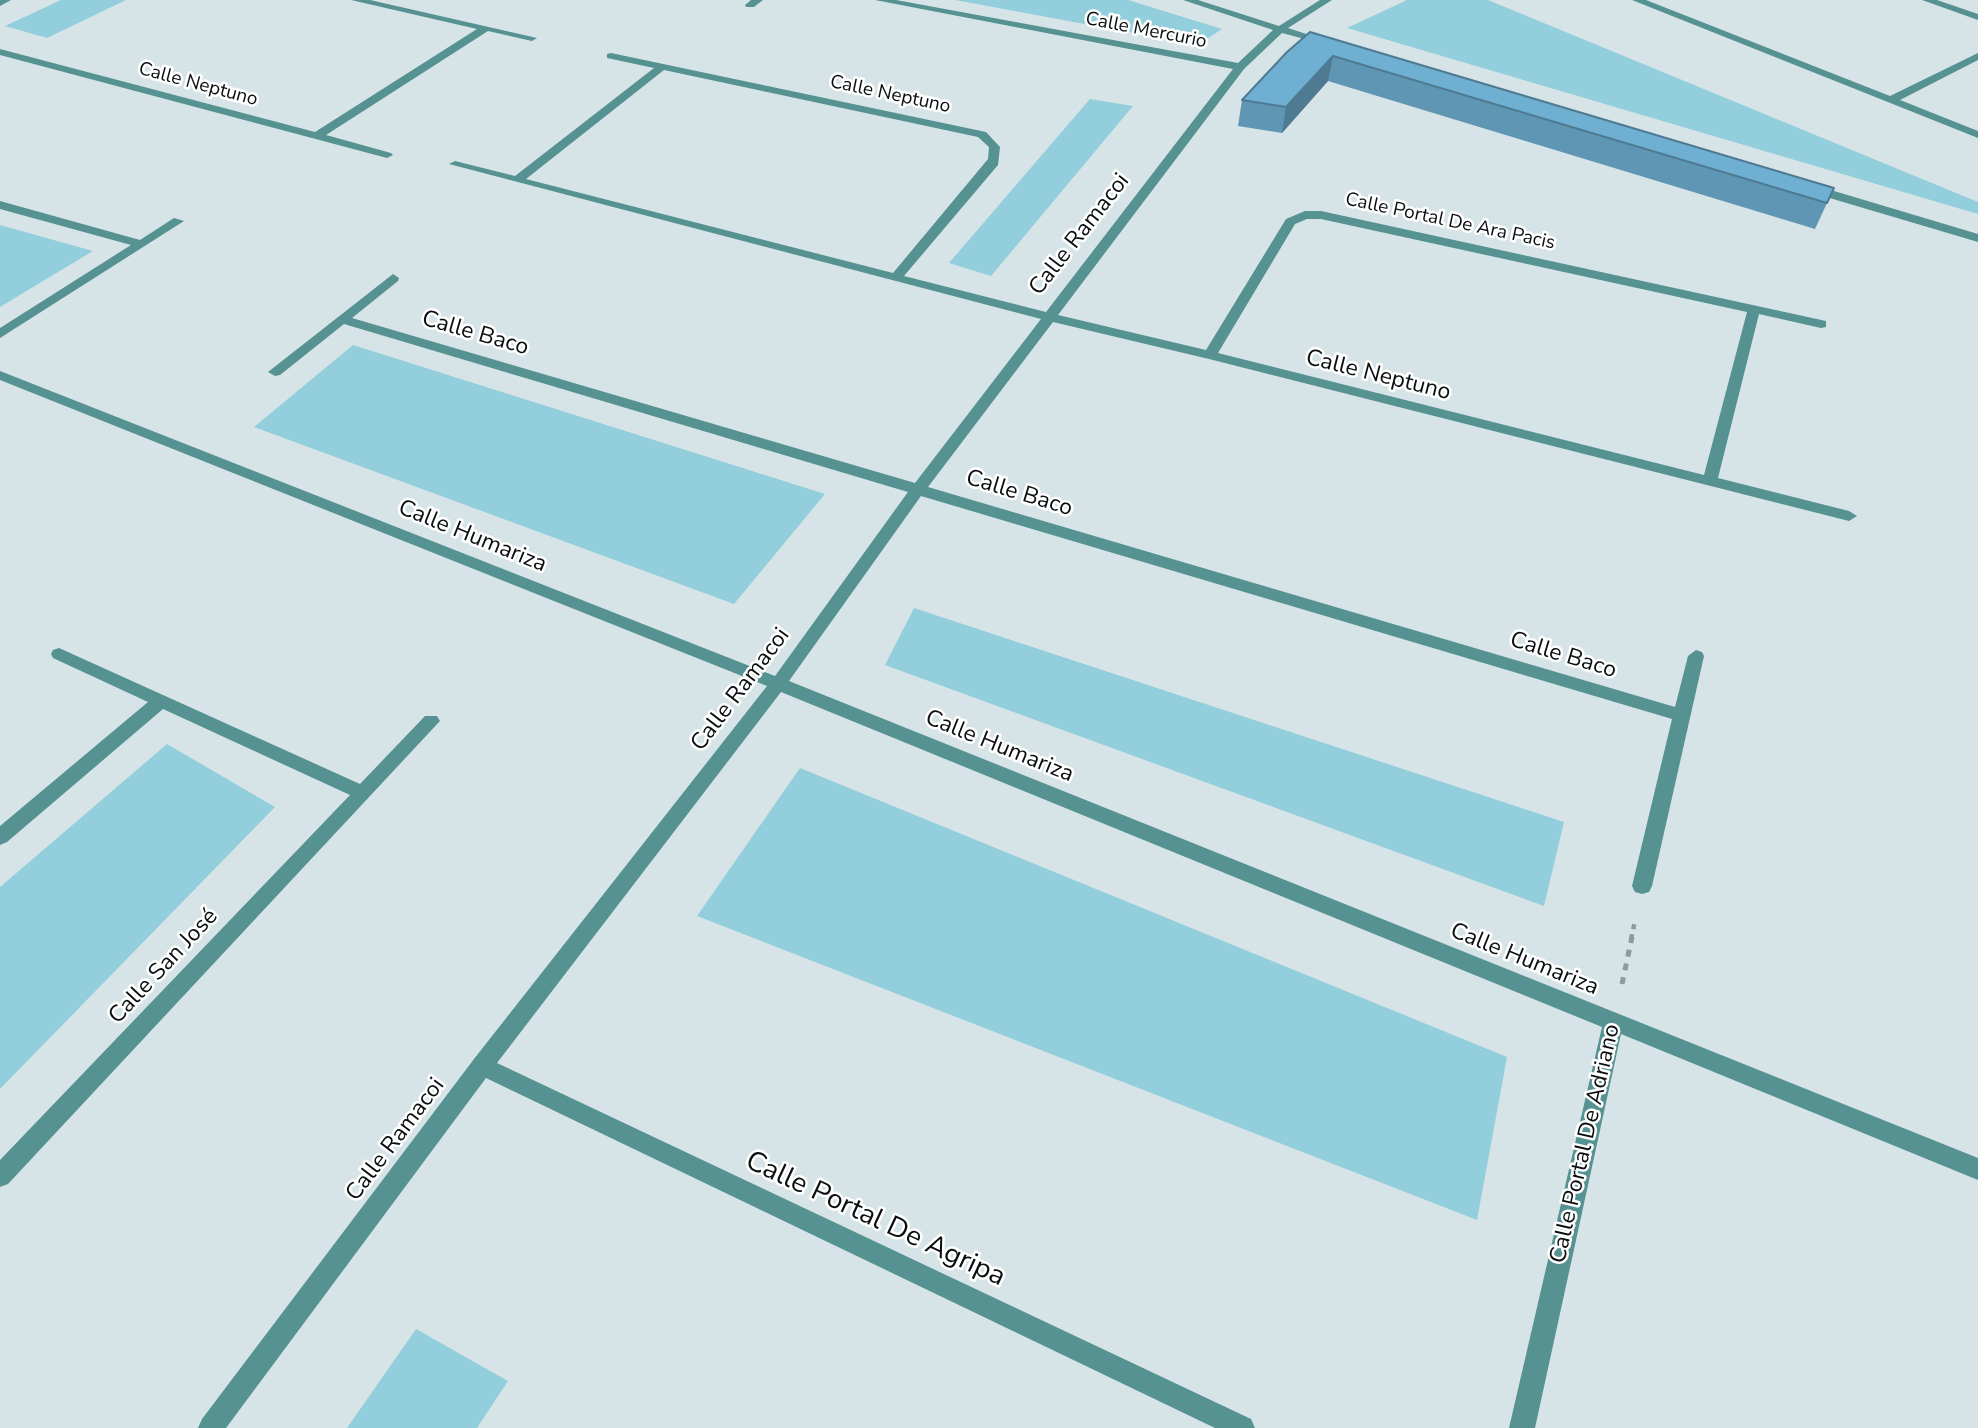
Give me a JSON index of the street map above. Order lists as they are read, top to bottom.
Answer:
{
  "streets": {
    "street": [
      "Calle Mercurio",
      "Calle Neptuno",
      "Calle Portal De Ara Pacis",
      "Calle Ramacoi",
      "Calle Baco",
      "Calle Humariza",
      "Calle San José",
      "Calle Portal De Adriano",
      "Calle Portal De Agripa"
    ]
  },
  "crossings": [
    ["Calle Mercurio", "Calle Ramacoi"],
    ["Calle Neptuno", "Calle Portal De Ara Pacis"],
    ["Calle Neptuno", "Calle Ramacoi"],
    ["Calle Ramacoi", "Calle Baco"],
    ["Calle Ramacoi", "Calle Humariza"],
    ["Calle Ramacoi", "Calle Portal De Agripa"],
    ["Calle Humariza", "Calle Portal De Adriano"]
  ]
}
